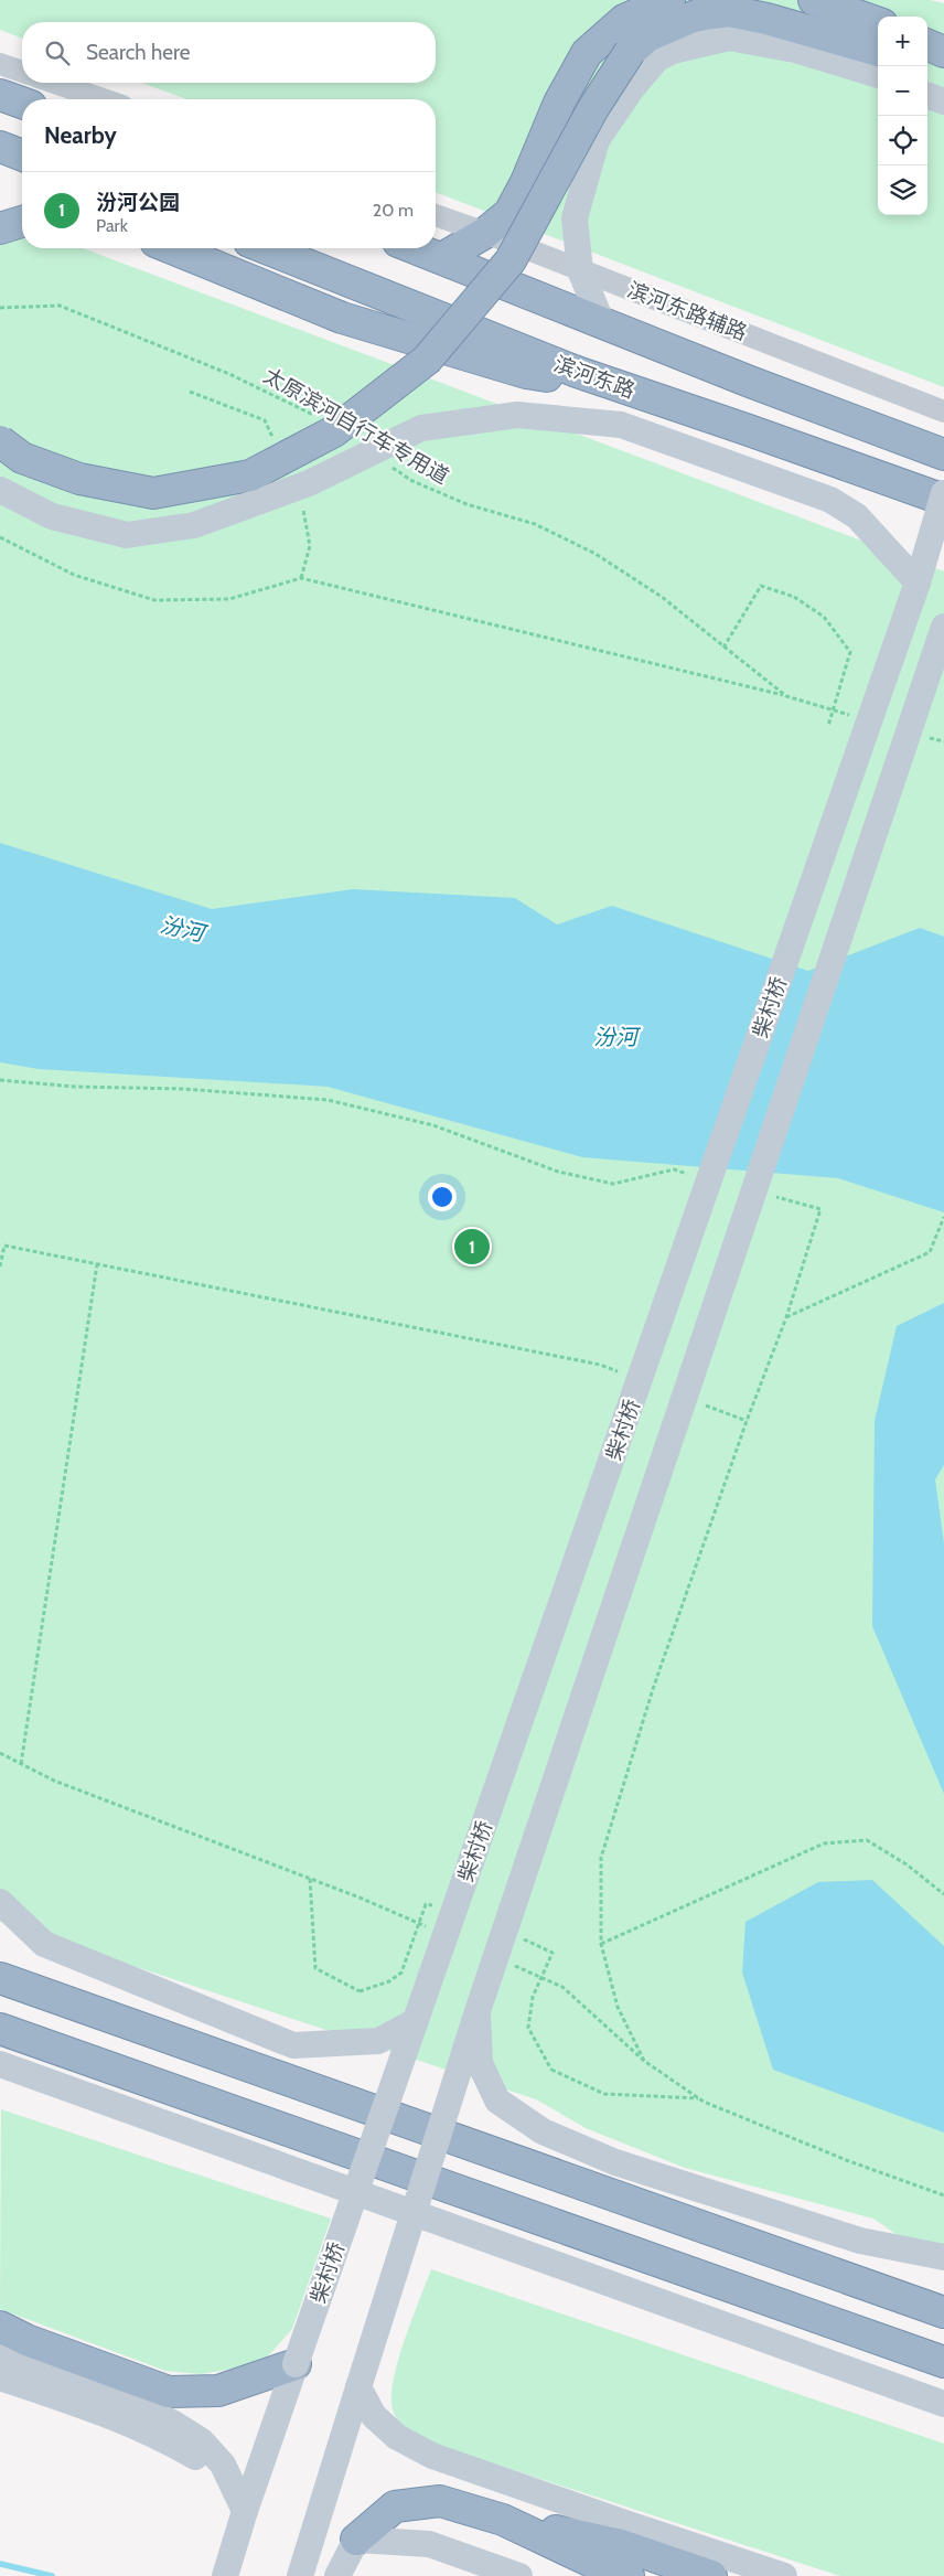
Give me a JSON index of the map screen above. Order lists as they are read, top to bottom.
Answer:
{
  "streets": {
    "highway": ["滨河东路"],
    "main road": ["柴村桥"],
    "street": ["滨河东路辅路"],
    "path": ["太原滨河自行车专用道"]
  },
  "water": ["汾河"],
  "page": {
    "map_buttons": ["+", "−"],
    "search": "Search here",
    "heading": "Nearby",
    "list": [
      {
        "mark": "1",
        "name": "汾河公园",
        "note": "Park",
        "value": "20 m"
      }
    ],
    "pins": "1"
  }
}
